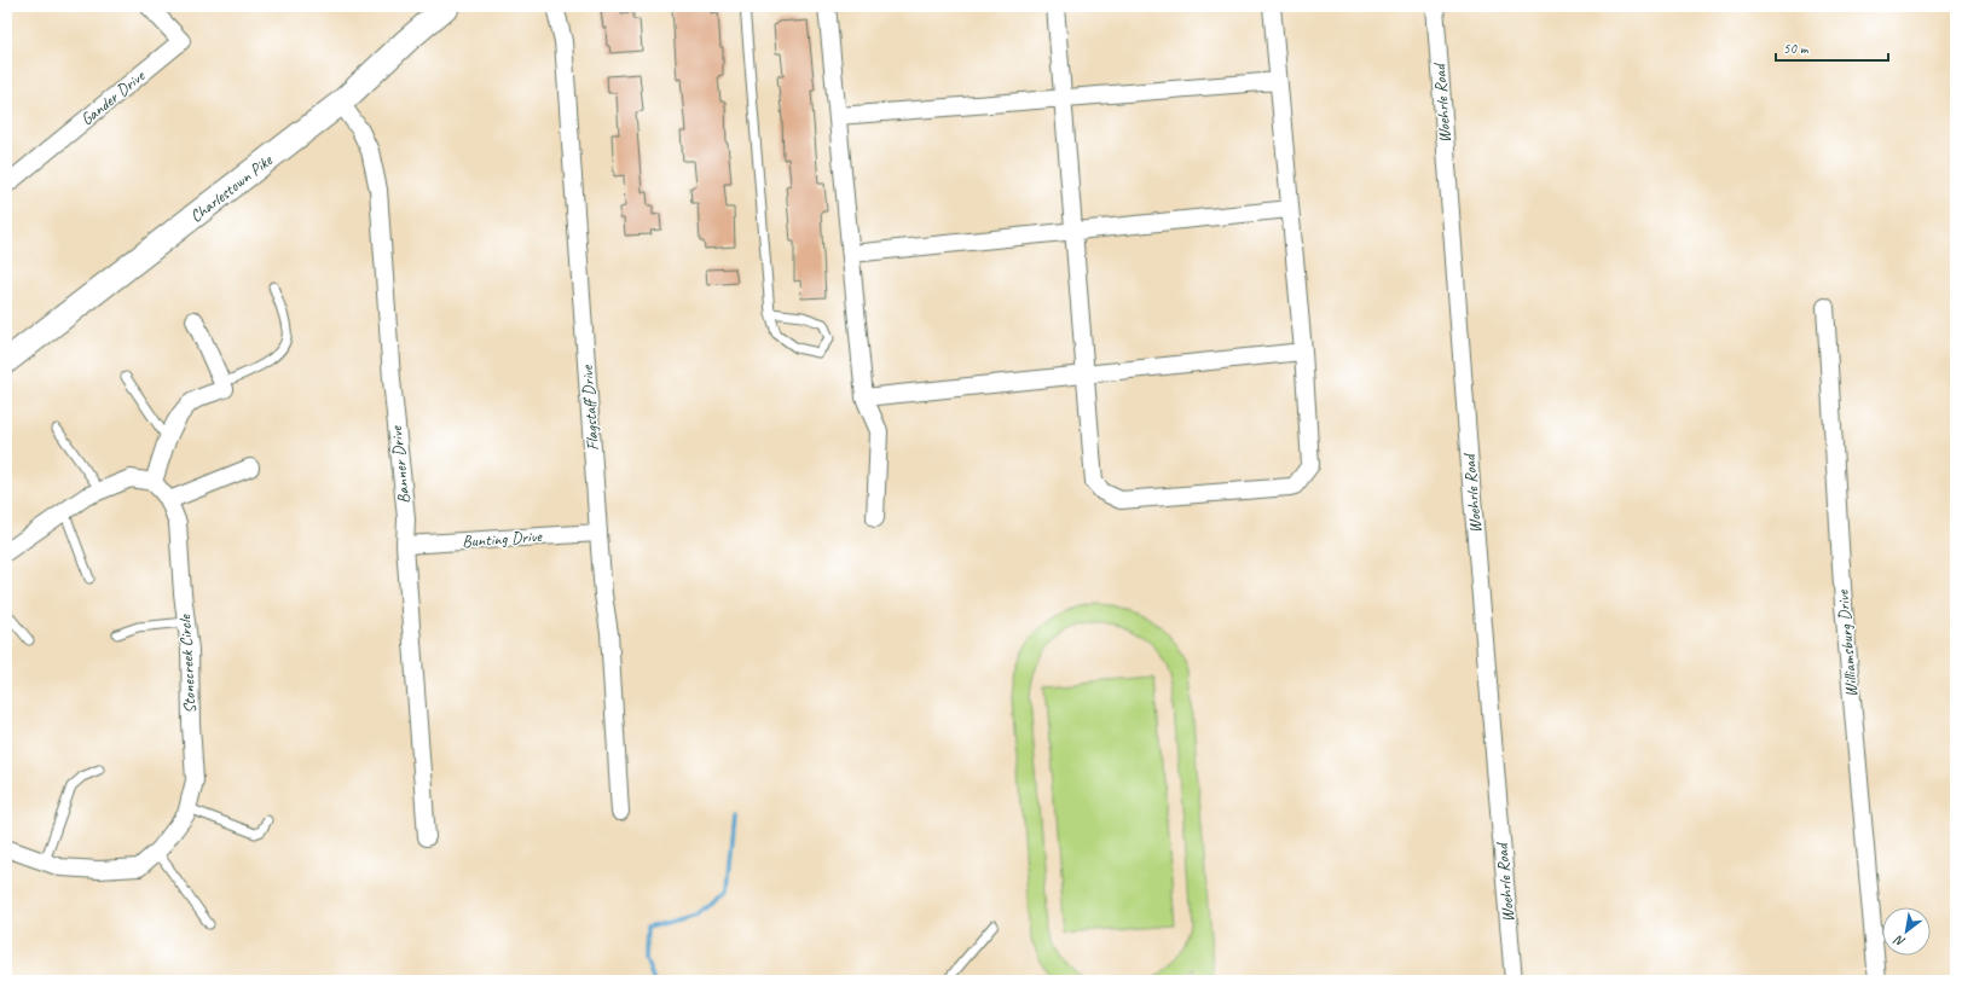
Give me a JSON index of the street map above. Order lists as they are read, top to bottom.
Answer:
{
  "streets": {
    "street": [
      "Gander Drive",
      "Woehrle Road",
      "Charlestown Pike",
      "Flagstaff Drive",
      "Banner Drive",
      "Bunting Drive",
      "Williamsburg Drive",
      "Stonecreek Circle"
    ]
  },
  "crossings": [
    ["Charlestown Pike", "Banner Drive"],
    ["Flagstaff Drive", "Bunting Drive"],
    ["Banner Drive", "Bunting Drive"]
  ],
  "scale_bar": "50 m",
  "north": "bottom left"
}
